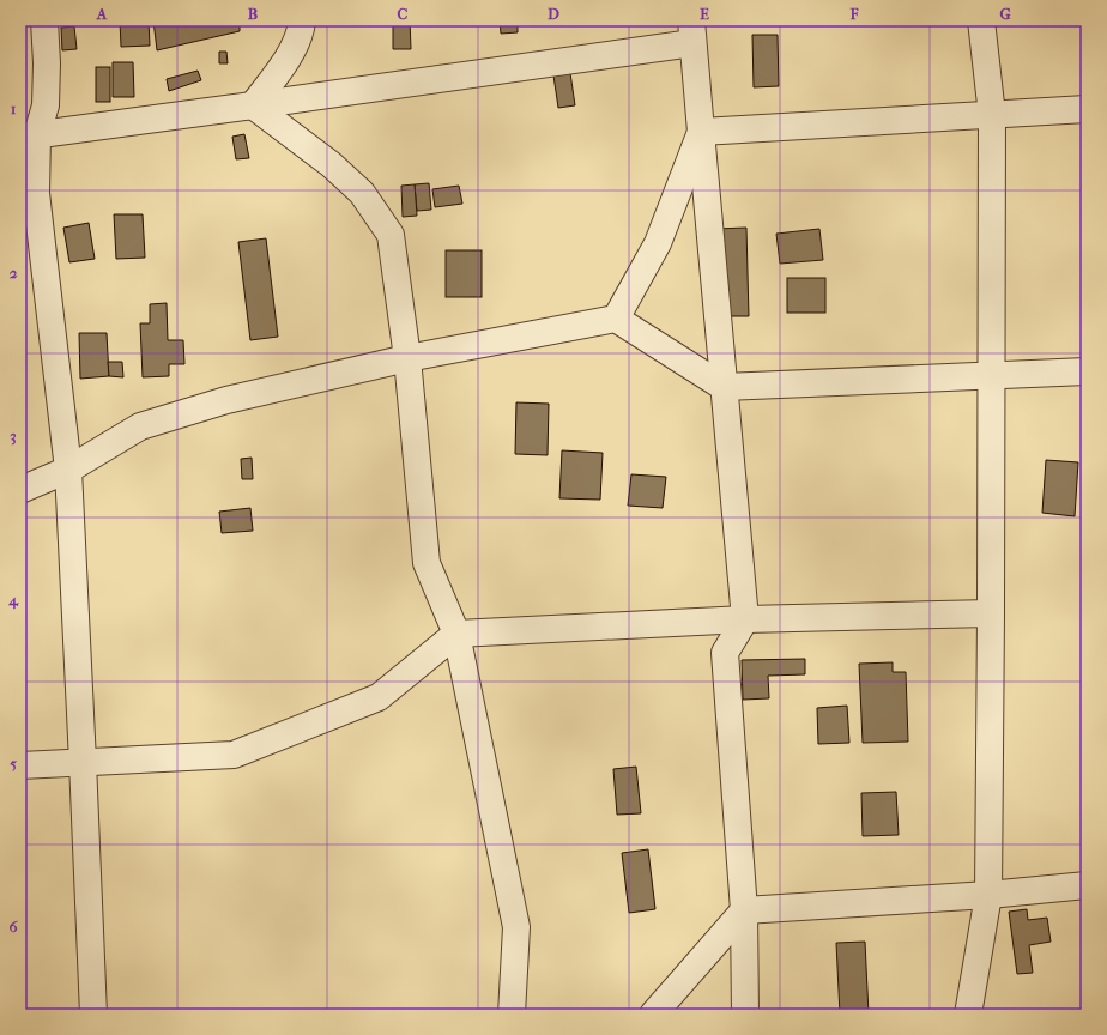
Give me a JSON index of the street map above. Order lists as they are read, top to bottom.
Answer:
{
  "grid": {
    "columns": [
      "A",
      "B",
      "C",
      "D",
      "E",
      "F",
      "G"
    ],
    "rows": [
      "1",
      "2",
      "3",
      "4",
      "5",
      "6"
    ]
  }
}
